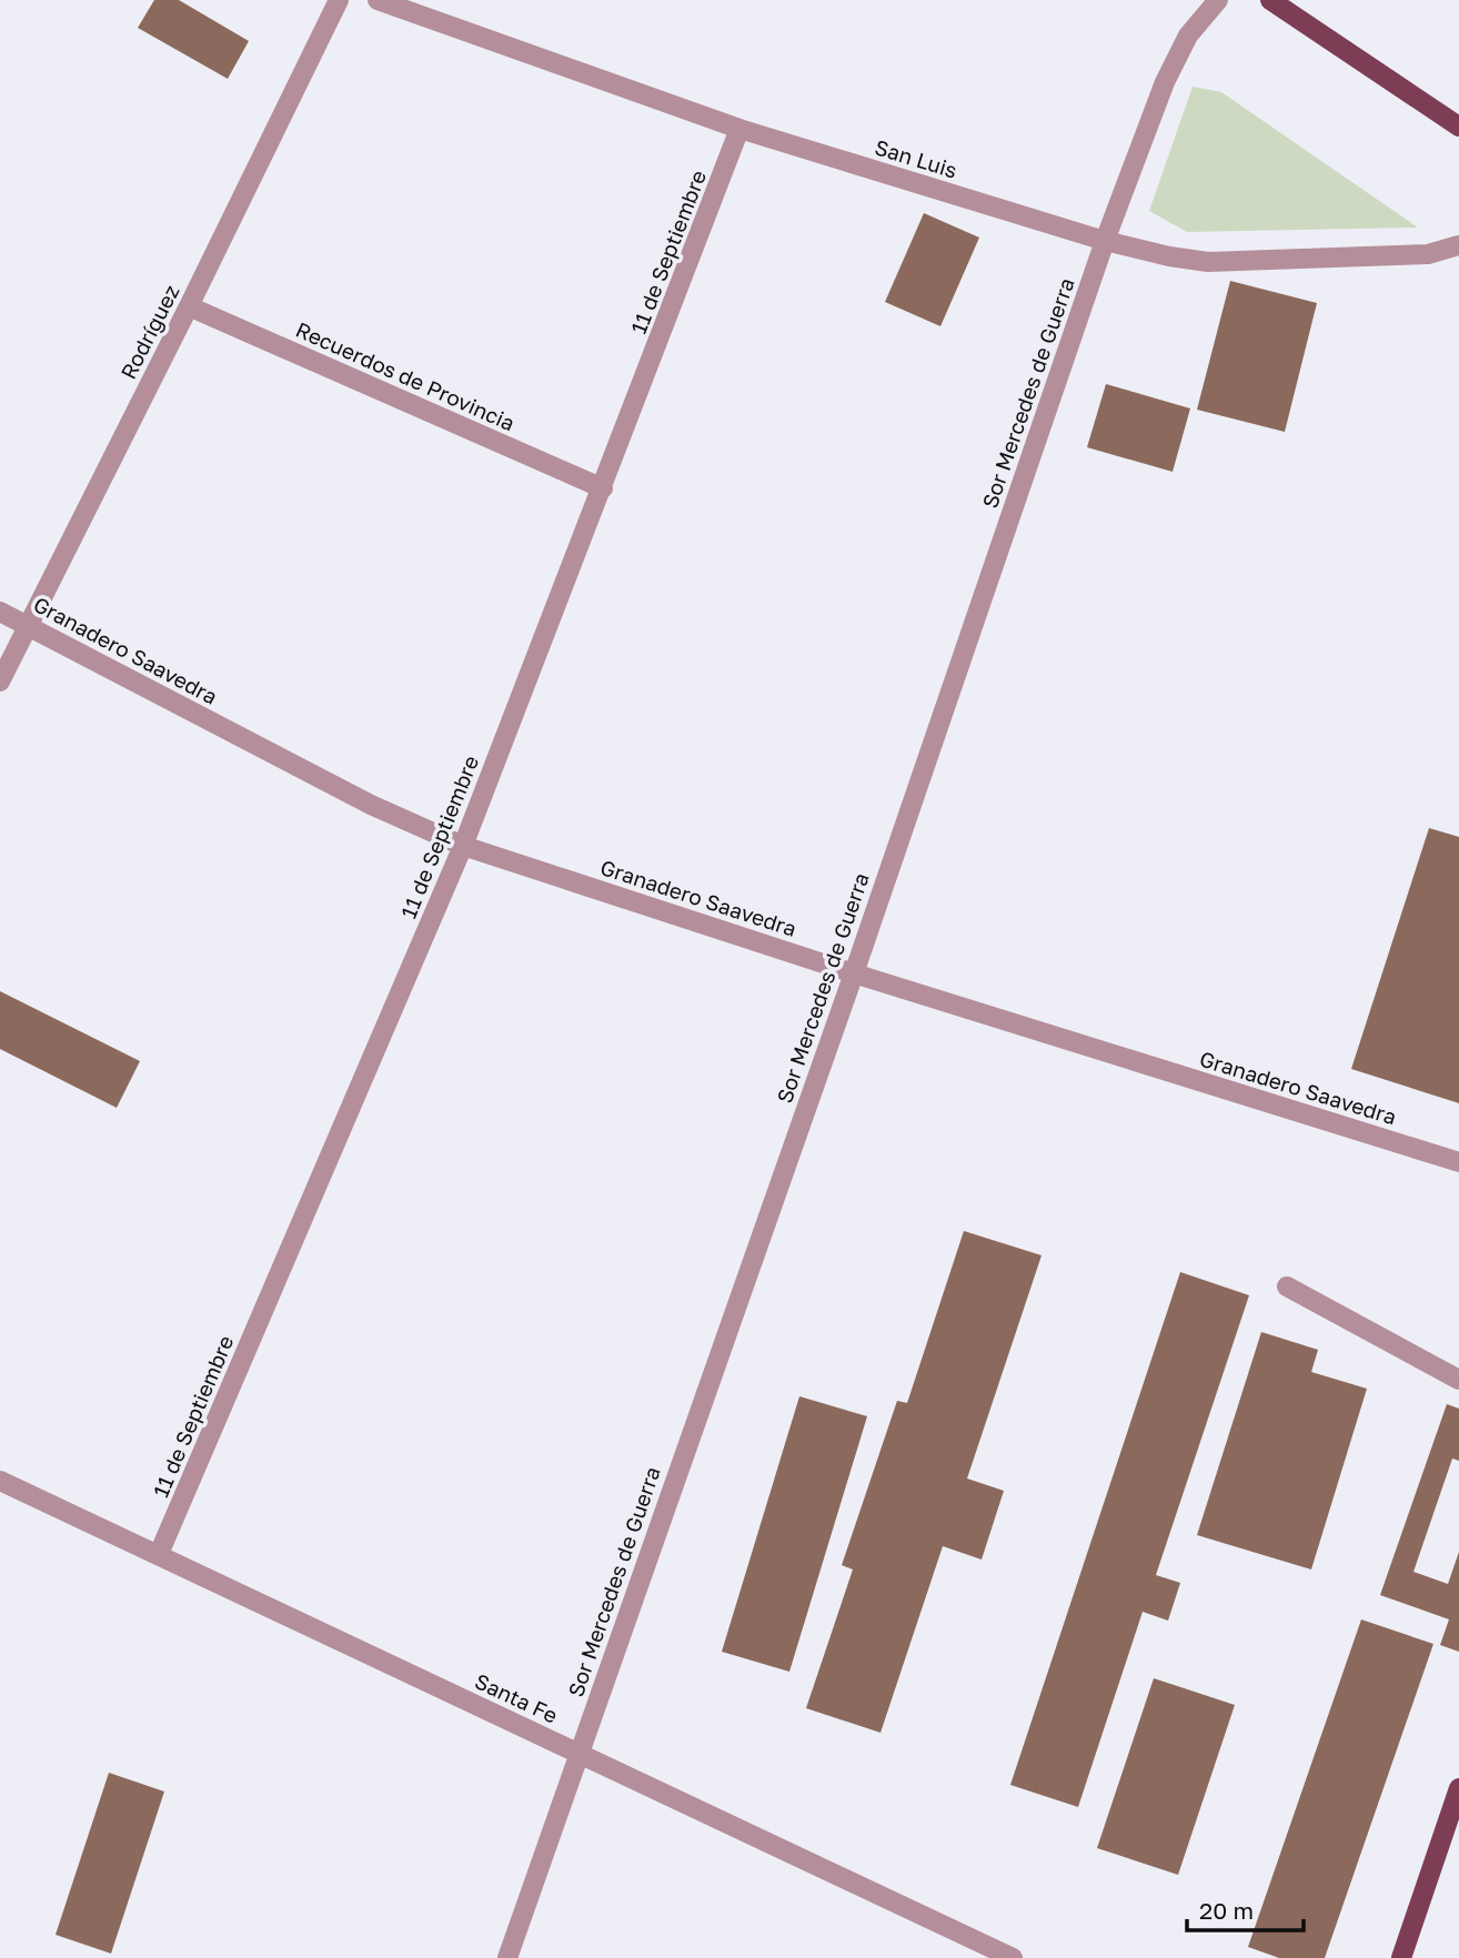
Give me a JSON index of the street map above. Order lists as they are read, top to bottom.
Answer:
{
  "streets": {
    "street": [
      "San Luis",
      "11 de Septiembre",
      "Rodríguez",
      "Recuerdos de Provincia",
      "Sor Mercedes de Guerra",
      "Granadero Saavedra",
      "Santa Fe"
    ]
  },
  "crossings": [
    ["San Luis", "11 de Septiembre"],
    ["San Luis", "Sor Mercedes de Guerra"],
    ["11 de Septiembre", "Recuerdos de Provincia"],
    ["11 de Septiembre", "Granadero Saavedra"],
    ["11 de Septiembre", "Santa Fe"],
    ["Rodríguez", "Recuerdos de Provincia"],
    ["Rodríguez", "Granadero Saavedra"],
    ["Sor Mercedes de Guerra", "Granadero Saavedra"],
    ["Sor Mercedes de Guerra", "Santa Fe"]
  ],
  "scale_bar": "20 m"
}
